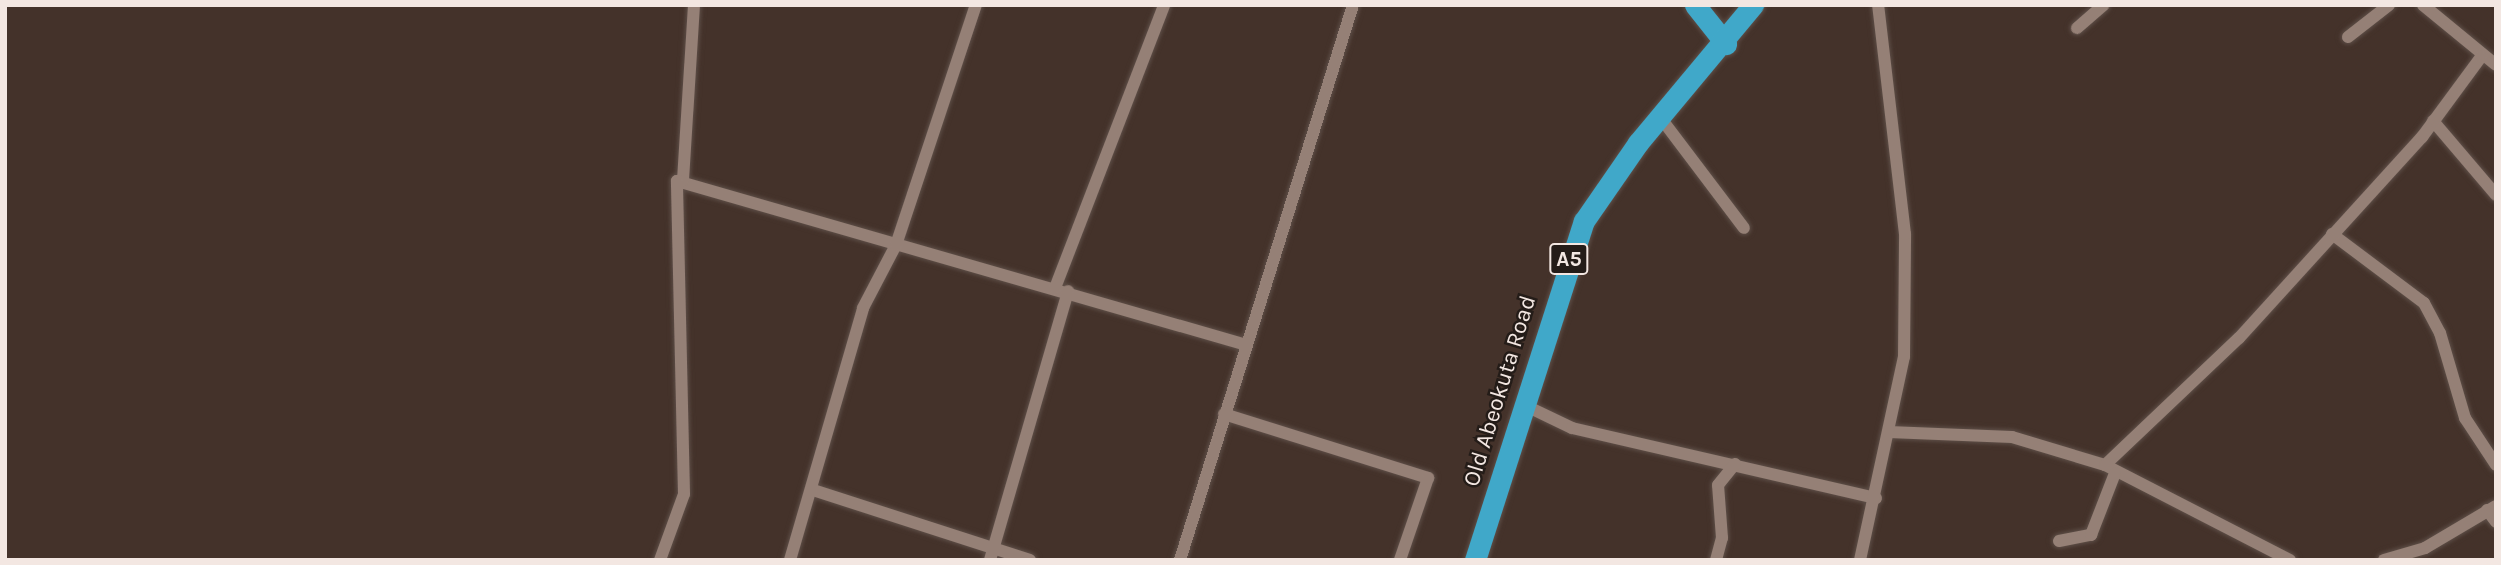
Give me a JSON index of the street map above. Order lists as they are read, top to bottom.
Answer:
{
  "streets": {
    "highway": ["A5", "Old Abeokuta Road"]
  }
}
